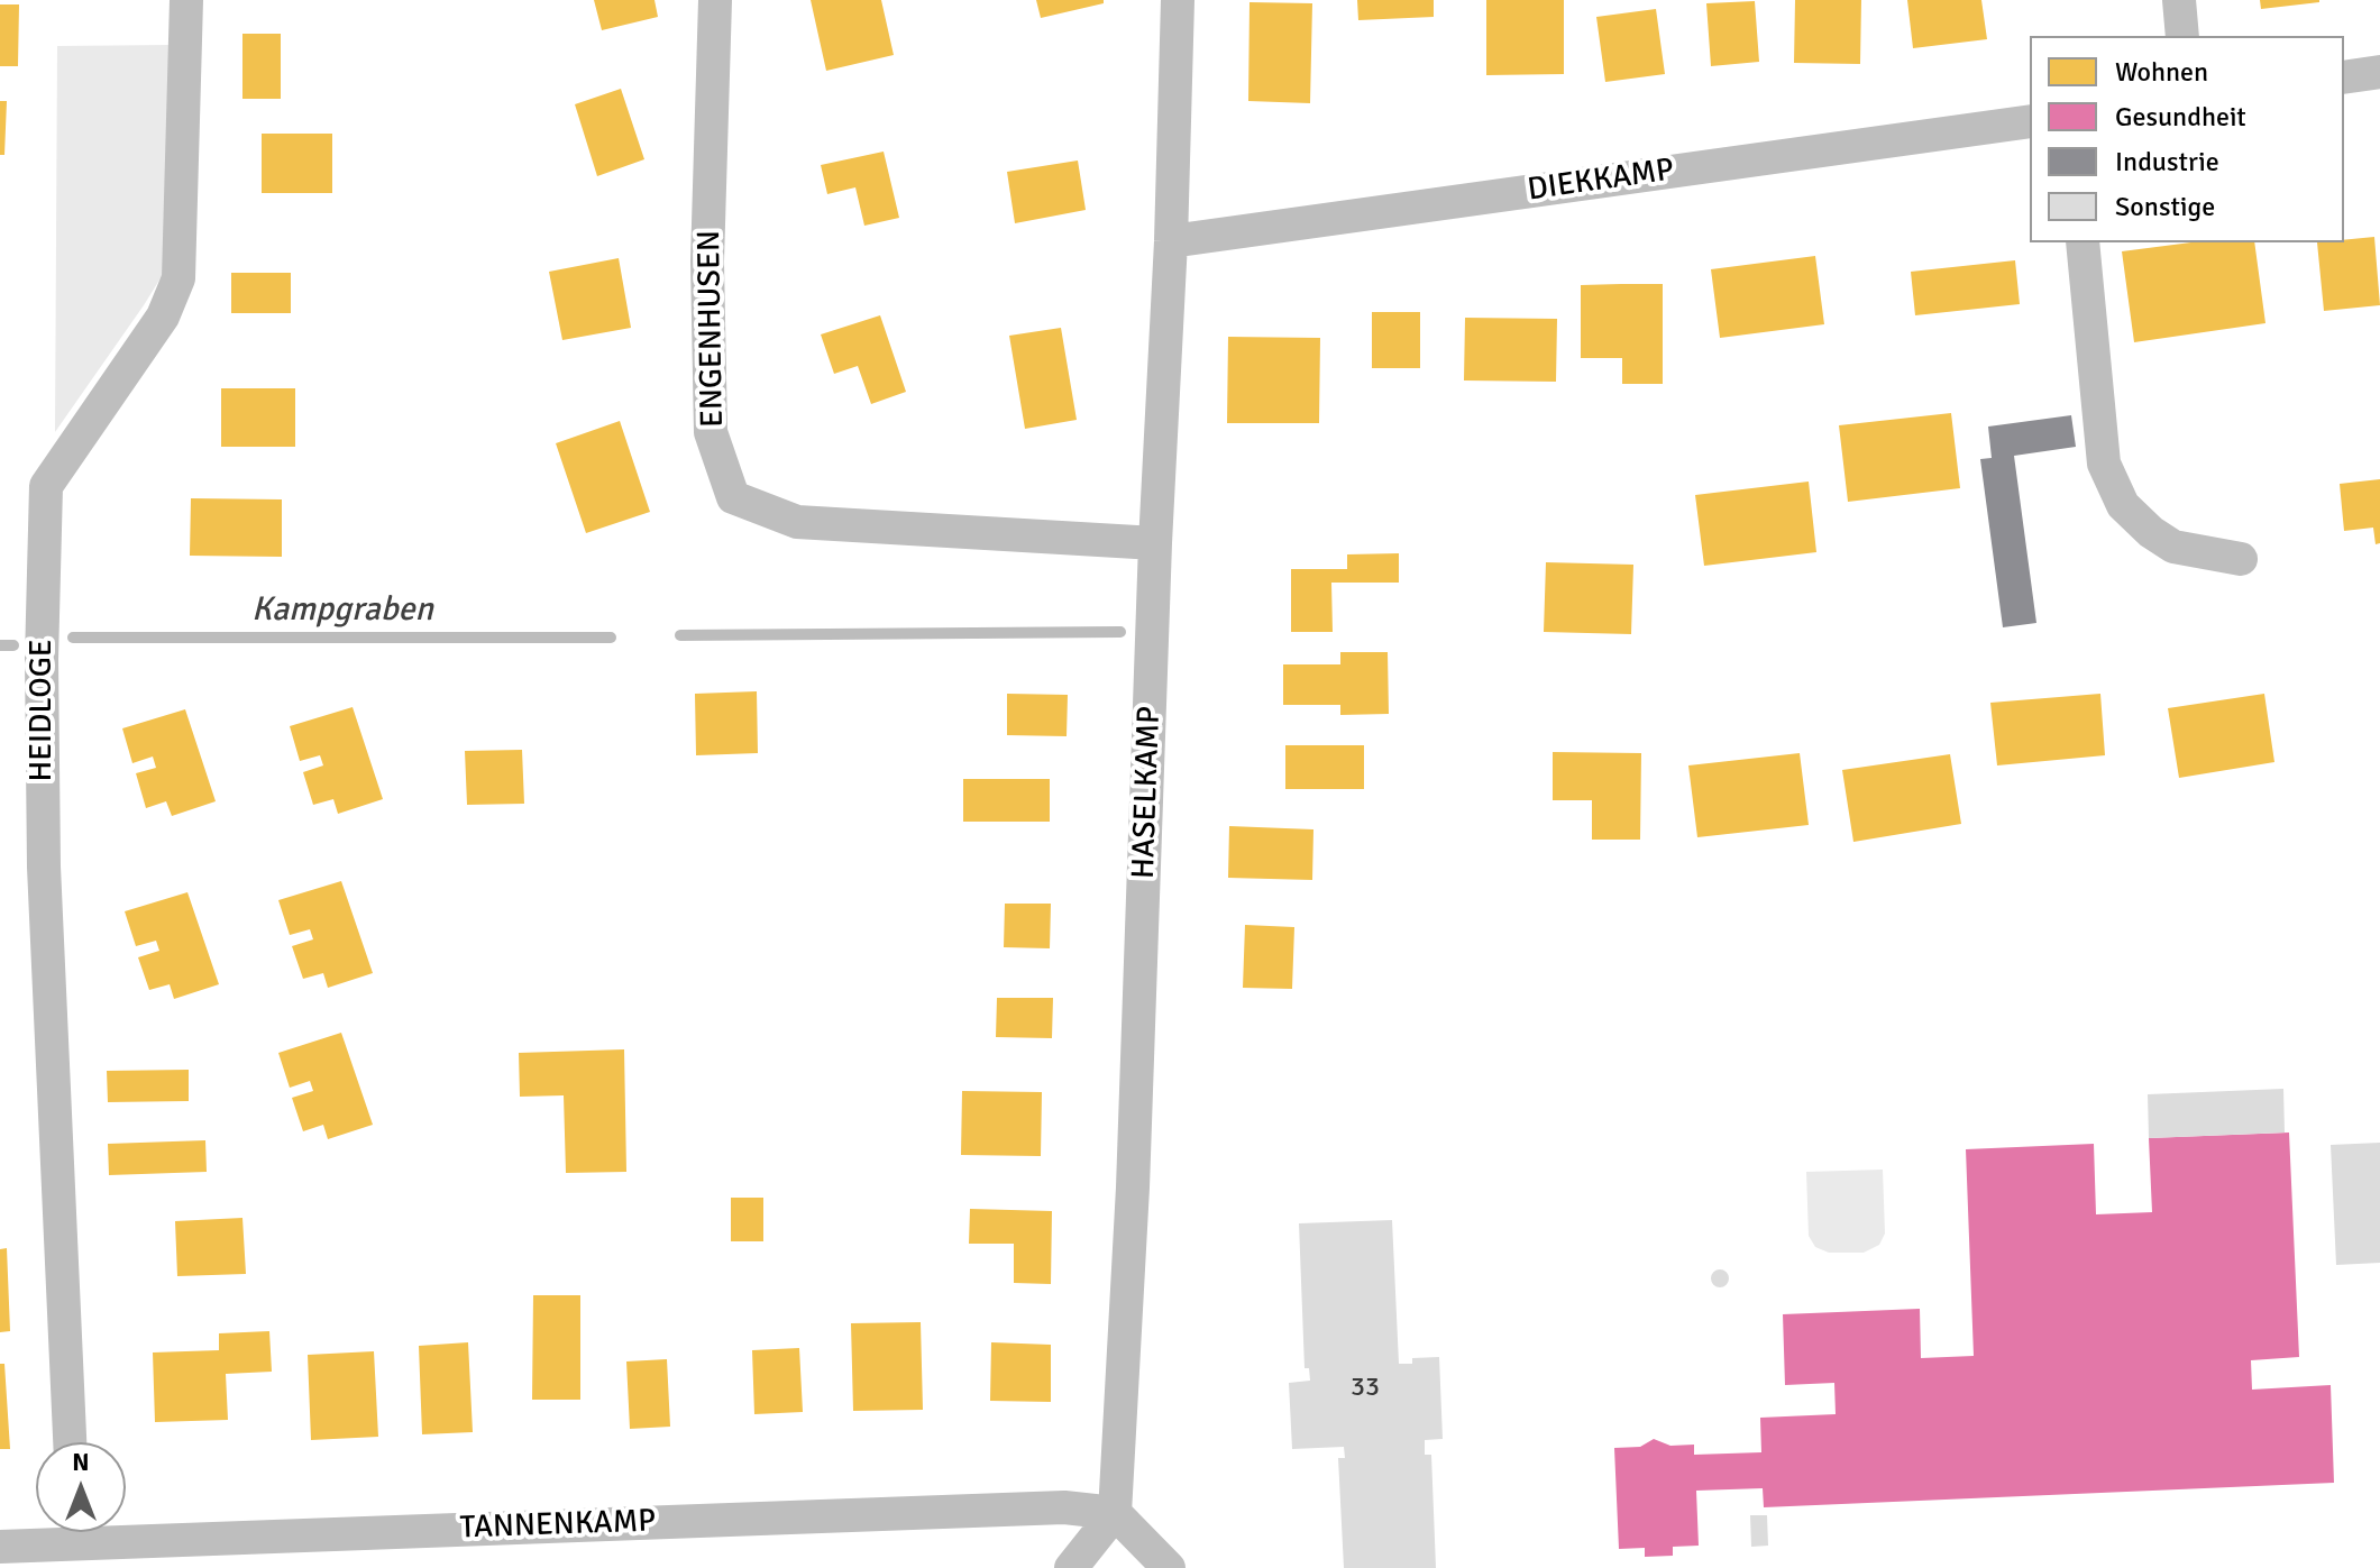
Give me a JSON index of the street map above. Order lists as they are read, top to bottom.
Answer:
{
  "streets": {
    "street": [
      "DIEKKAMP",
      "ENGENHUSEN",
      "HEIDLOGE",
      "HASELKAMP",
      "TANNENKAMP"
    ]
  },
  "crossings": [
    ["DIEKKAMP", "HASELKAMP"],
    ["ENGENHUSEN", "HASELKAMP"],
    ["HASELKAMP", "TANNENKAMP"]
  ],
  "water": ["Kampgraben"],
  "house_numbers": ["33"],
  "legend": [
    "Wohnen",
    "Gesundheit",
    "Industrie",
    "Sonstige"
  ],
  "north": "top"
}
